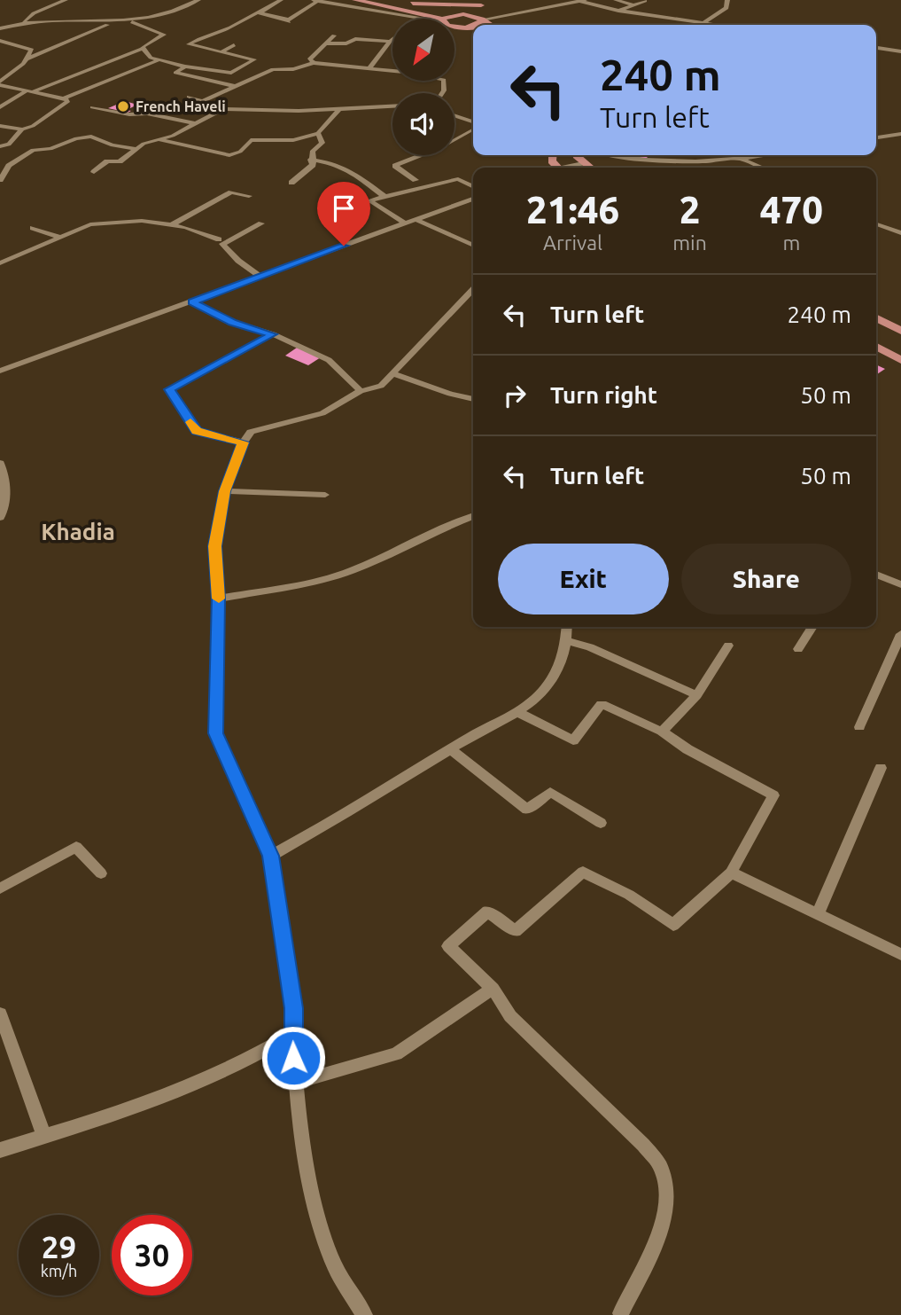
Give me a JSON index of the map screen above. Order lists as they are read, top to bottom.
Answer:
{
  "districts": ["Khadia"],
  "places": ["French Haveli"],
  "north": "bottom left",
  "page": {
    "turn": ["240 m", "Turn left"],
    "eta": [
      "21:46",
      "Arrival",
      "2",
      "min",
      "470",
      "m"
    ],
    "list": [
      {
        "name": "Turn left",
        "value": "240 m"
      },
      {
        "name": "Turn right",
        "value": "50 m"
      },
      {
        "name": "Turn left",
        "value": "50 m"
      }
    ],
    "buttons": ["Exit", "Share"],
    "speed": "29 km/h",
    "limit": "30"
  }
}
